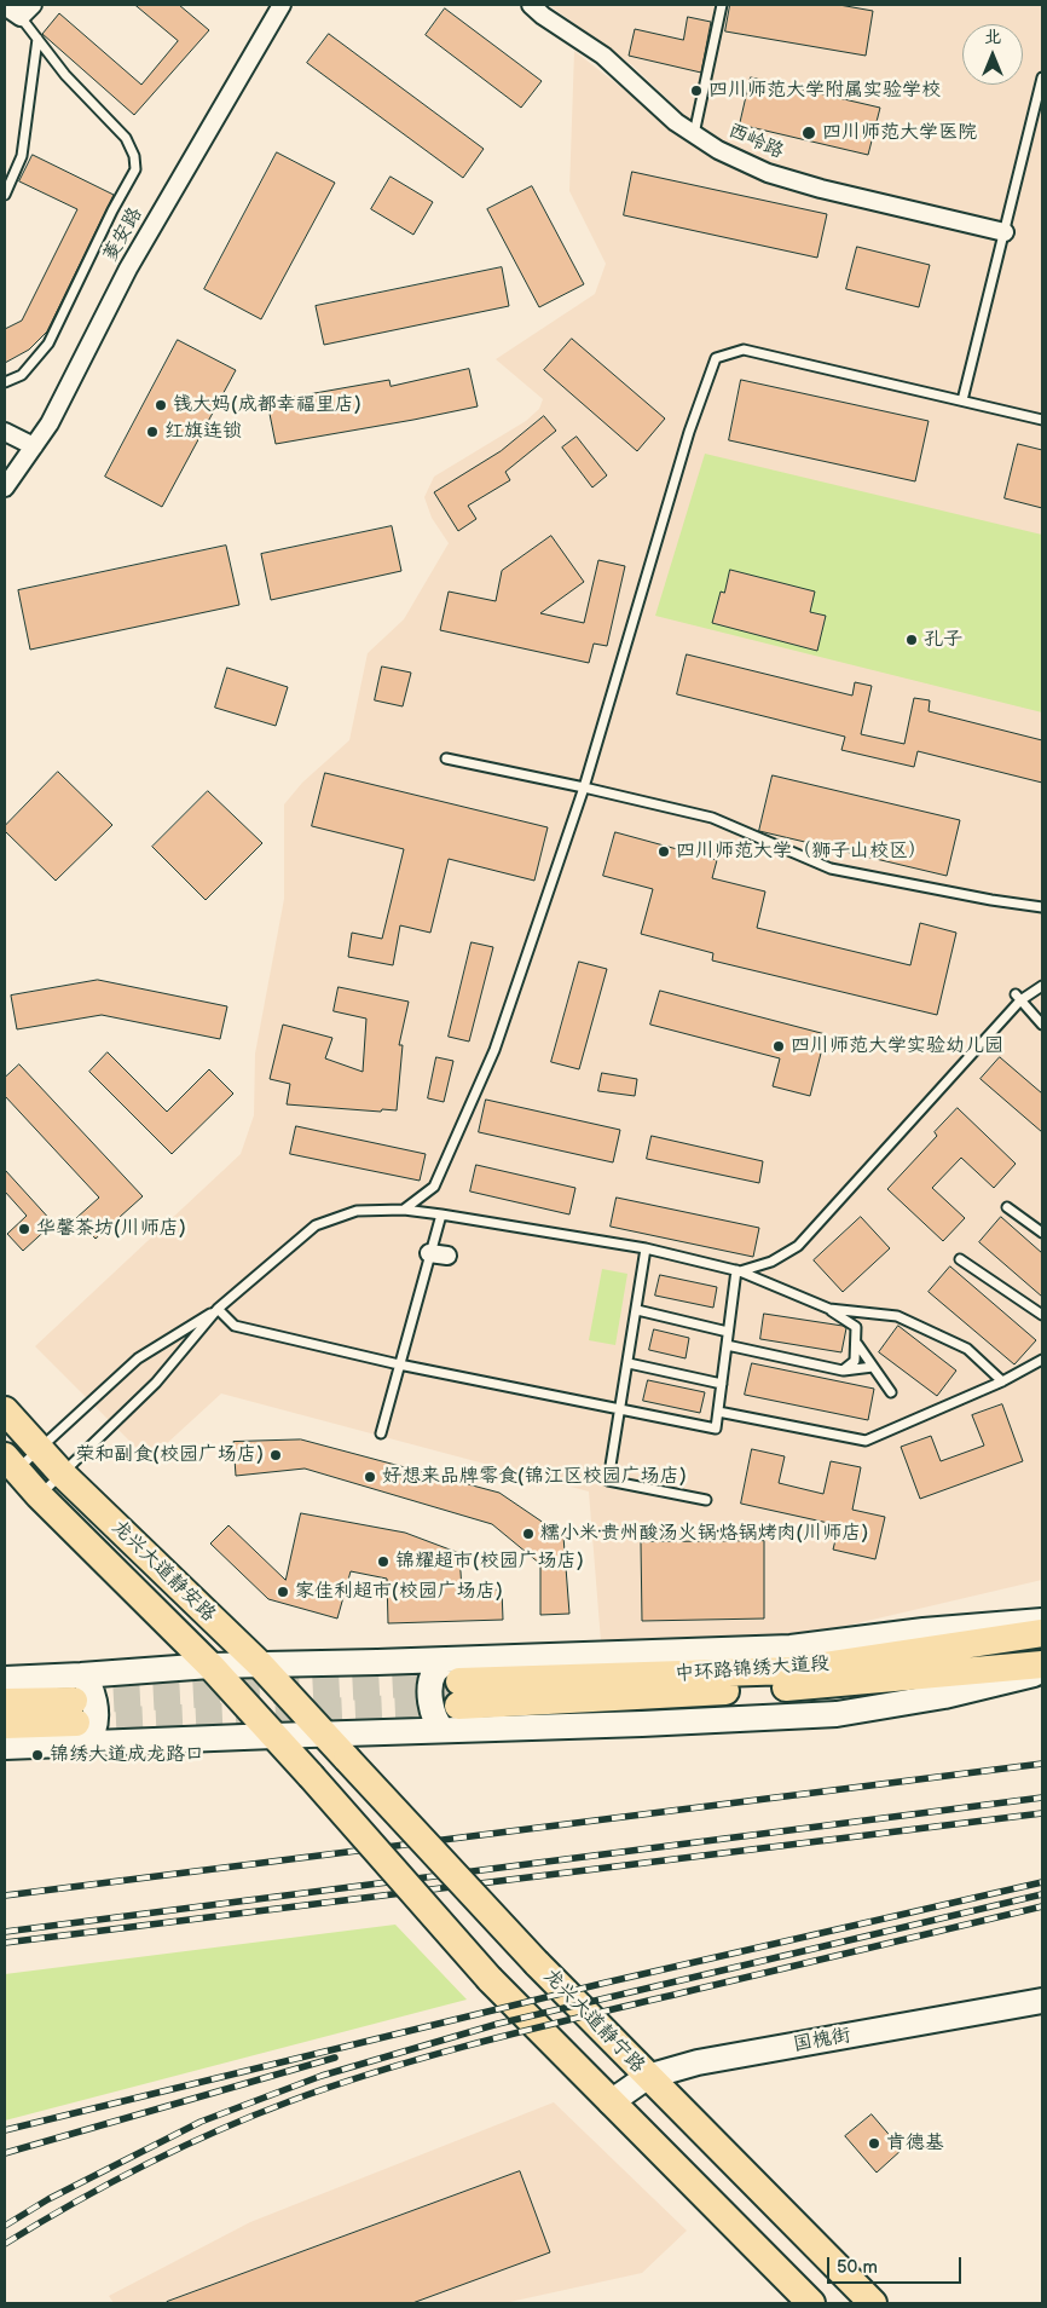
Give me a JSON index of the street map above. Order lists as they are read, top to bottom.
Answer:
{
  "streets": {
    "main road": [
      "龙兴大道静安路",
      "中环路锦绣大道段",
      "龙兴大道静宁路",
      "国槐街"
    ],
    "street": ["西岭路", "菱安路"]
  },
  "crossings": [
    ["龙兴大道静安路", "龙兴大道静宁路"],
    ["龙兴大道静宁路", "国槐街"]
  ],
  "places": [
    "四川师范大学附属实验学校",
    "四川师范大学医院",
    "钱大妈(成都幸福里店)",
    "红旗连锁",
    "孔子",
    "四川师范大学（狮子山校区）",
    "四川师范大学实验幼儿园",
    "华馨茶坊(川师店)",
    "荣和副食(校园广场店)",
    "好想来品牌零食(锦江区校园广场店)",
    "糯小米·贵州酸汤火锅·烙锅烤肉(川师店)",
    "锦耀超市(校园广场店)",
    "家佳利超市(校园广场店)",
    "锦绣大道成龙路口",
    "肯德基"
  ],
  "scale_bar": "50 m",
  "north": "top"
}
